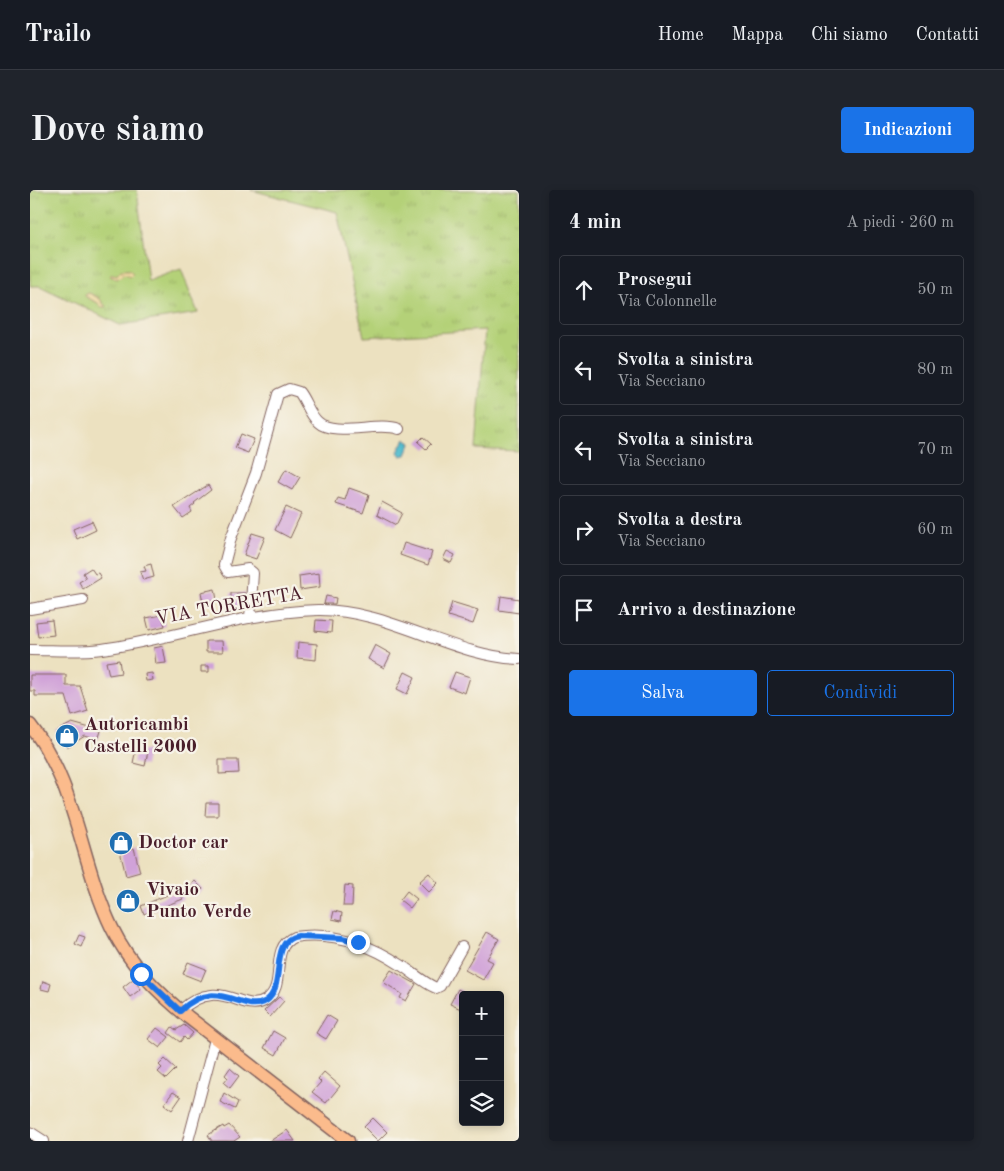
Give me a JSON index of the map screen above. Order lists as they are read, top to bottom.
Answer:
{
  "streets": {
    "street": ["VIA TORRETTA"]
  },
  "places": {
    "shop": ["Autoricambi Castelli 2000", "Doctor car", "Vivaio Punto Verde"]
  },
  "page": {
    "header": "Trailo",
    "nav": [
      "Home",
      "Mappa",
      "Chi siamo",
      "Contatti"
    ],
    "buttons": [
      "Indicazioni",
      ["Salva", "Condividi"]
    ],
    "title": "Dove siamo",
    "heading": ["4 min", "A piedi · 260 m"],
    "list": [
      ["Prosegui", "Via Colonnelle", "50 m"],
      ["Svolta a sinistra", "Via Secciano", "80 m"],
      ["Svolta a sinistra", "Via Secciano", "70 m"],
      ["Svolta a destra", "Via Secciano", "60 m"],
      "Arrivo a destinazione"
    ],
    "map_buttons": ["+", "−"]
  }
}
